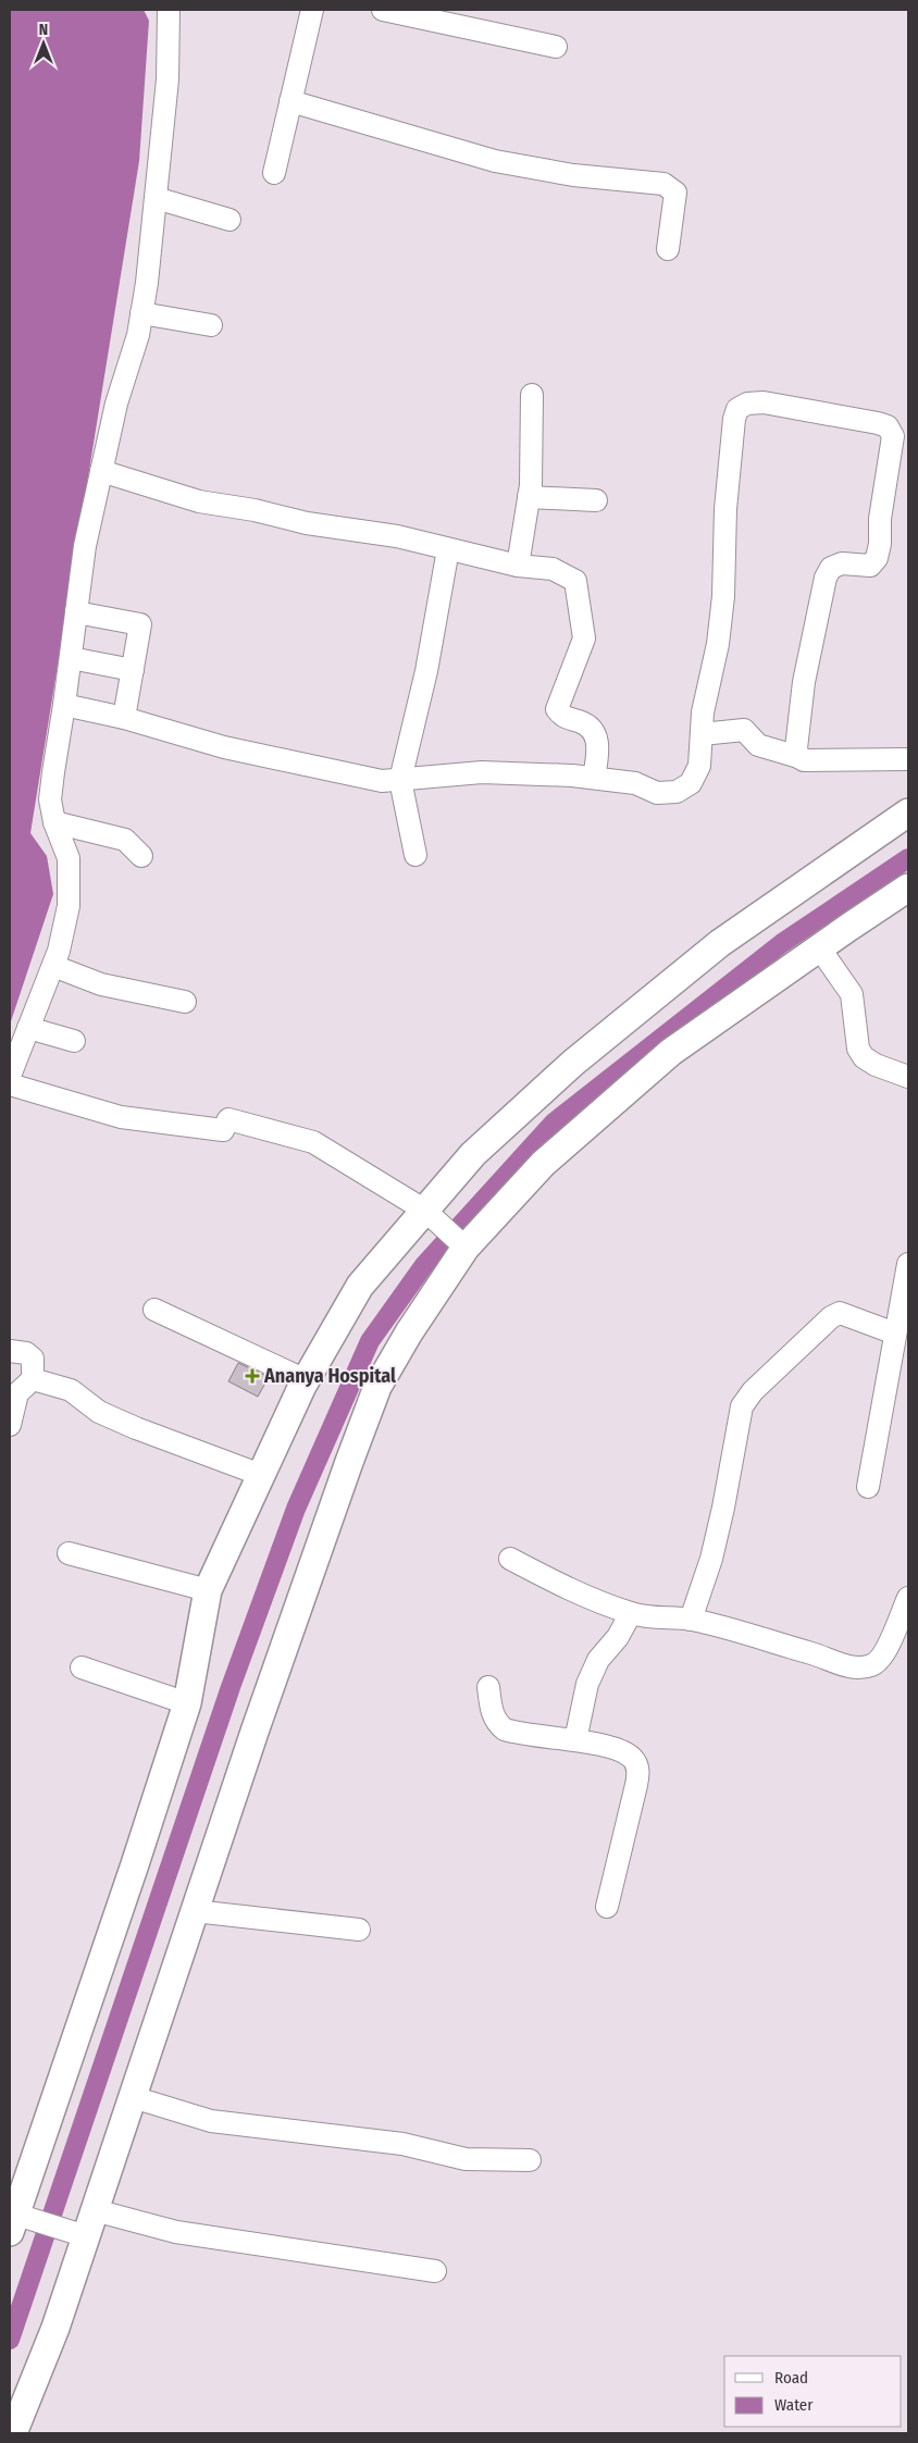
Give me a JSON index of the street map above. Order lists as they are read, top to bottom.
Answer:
{
  "places": {
    "health": ["Ananya Hospital"]
  },
  "legend": ["Road", "Water"],
  "north": "top"
}
